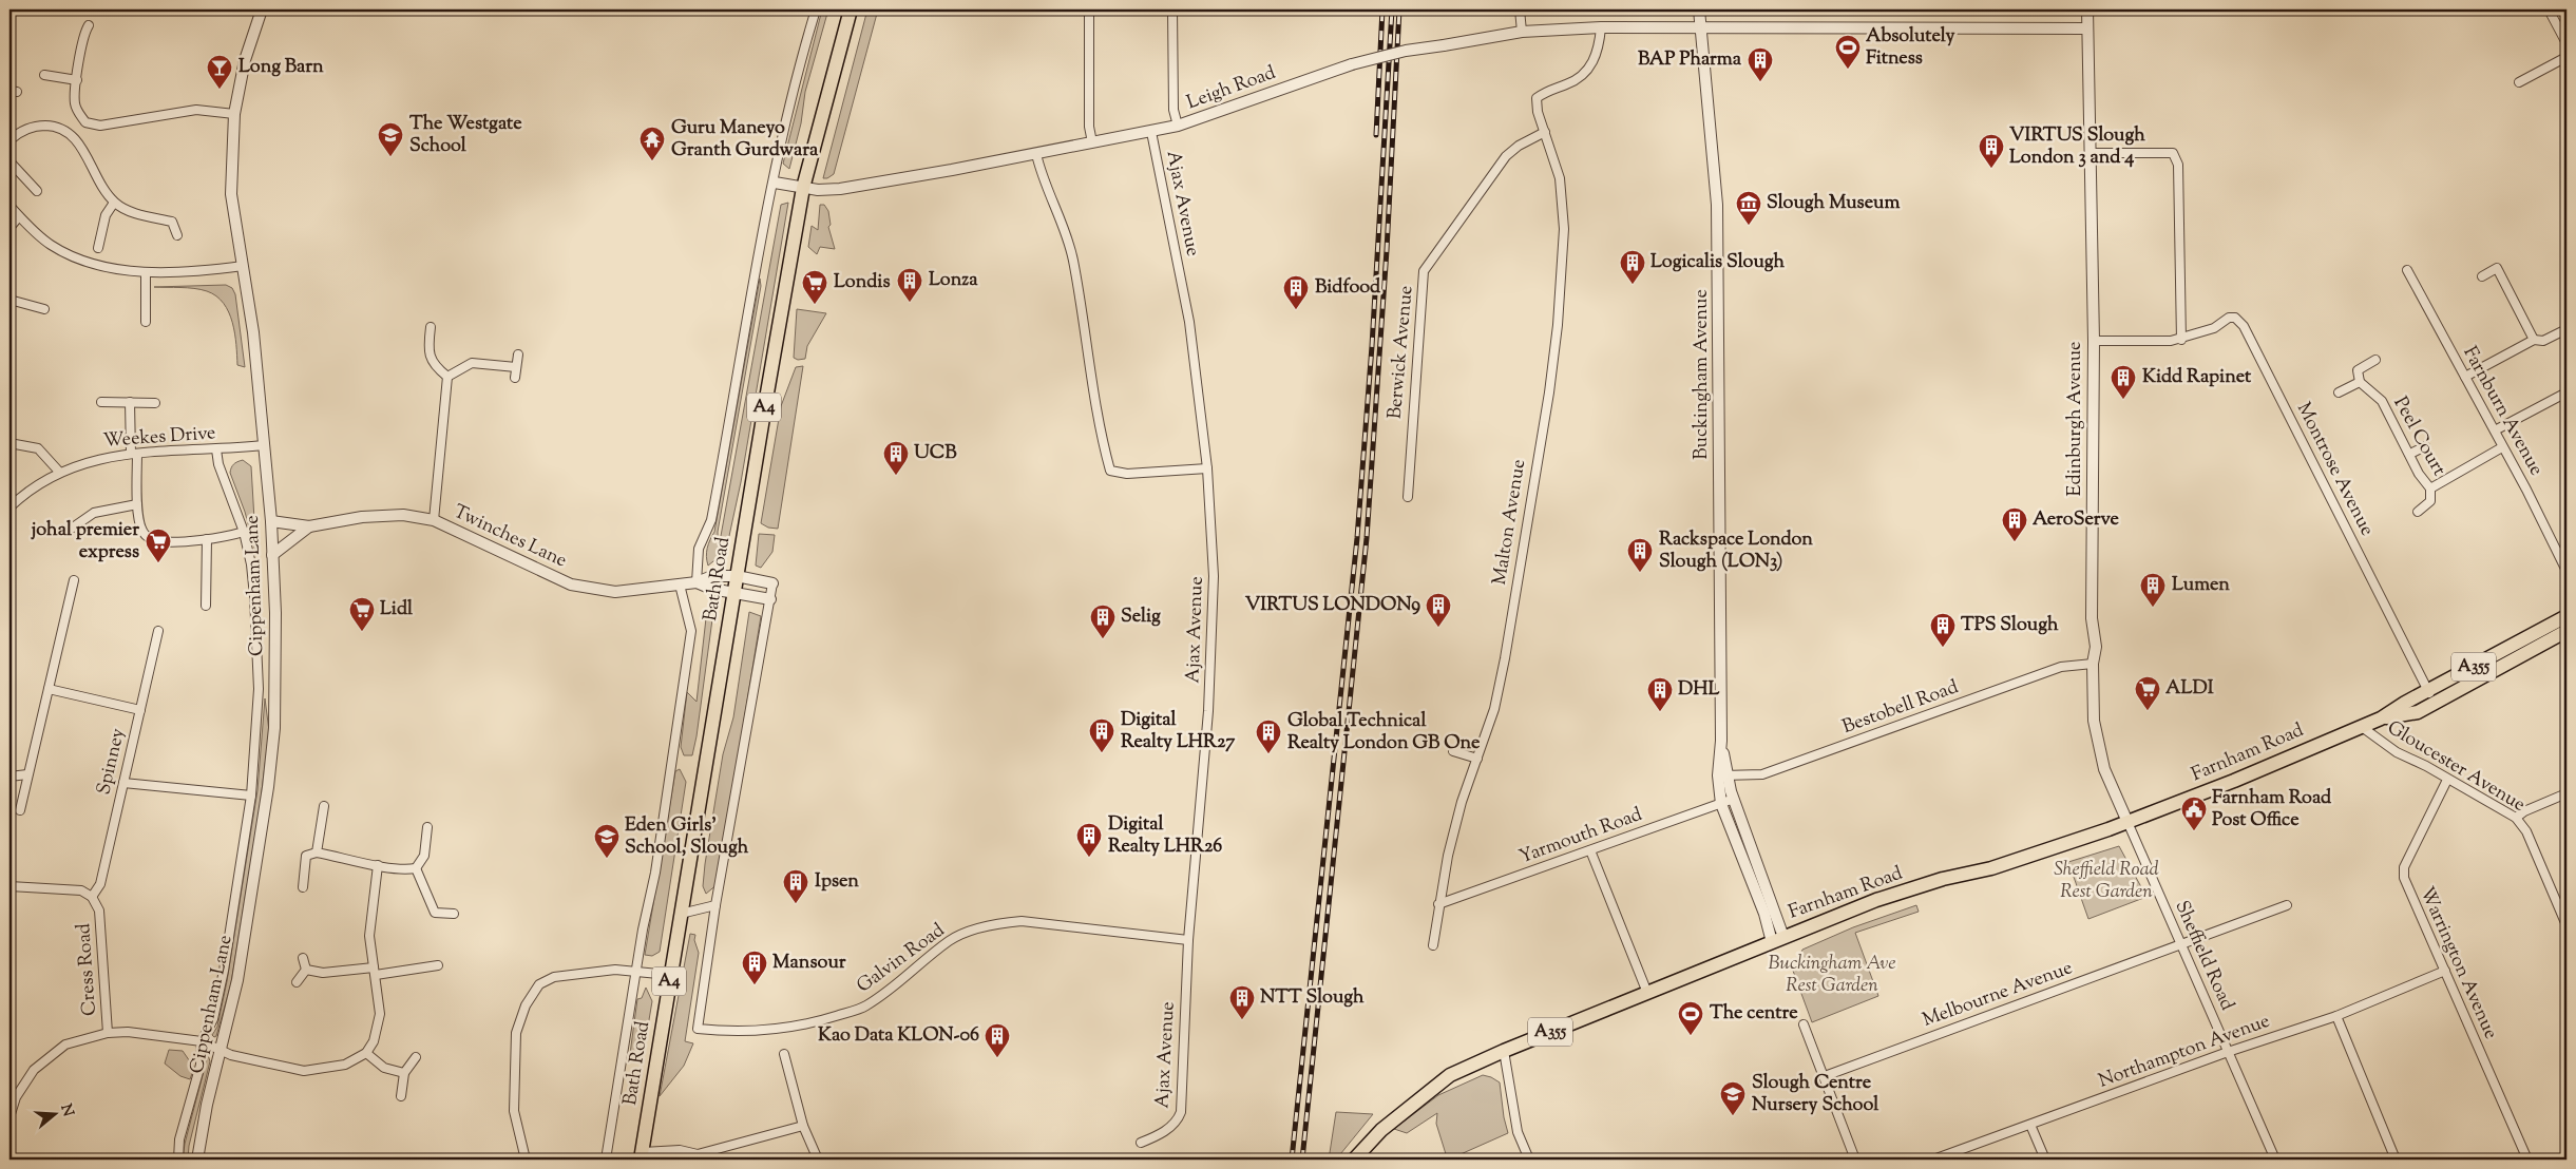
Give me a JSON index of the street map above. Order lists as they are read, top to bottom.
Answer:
{
  "streets": {
    "main road": [
      "A4",
      "Bath Road",
      "A355",
      "Farnham Road"
    ],
    "street": [
      "Leigh Road",
      "Ajax Avenue",
      "Berwick Avenue",
      "Buckingham Avenue",
      "Farnburn Avenue",
      "Edinburgh Avenue",
      "Peel Court",
      "Weekes Drive",
      "Montrose Avenue",
      "Malton Avenue",
      "Twinches Lane",
      "Cippenham Lane",
      "Bestobell Road",
      "Spinney",
      "Gloucester Avenue",
      "Yarmouth Road",
      "Sheffield Road",
      "Galvin Road",
      "Warrington Avenue",
      "Cress Road",
      "Melbourne Avenue",
      "Northampton Avenue"
    ]
  },
  "crossings": [
    ["Leigh Road", "Ajax Avenue"],
    ["Leigh Road", "Buckingham Avenue"],
    ["Leigh Road", "Edinburgh Avenue"],
    ["Leigh Road", "Malton Avenue"],
    ["Leigh Road", "Bath Road"],
    ["Ajax Avenue", "Galvin Road"],
    ["Berwick Avenue", "Malton Avenue"],
    ["Buckingham Avenue", "Bestobell Road"],
    ["Buckingham Avenue", "Farnham Road"],
    ["Buckingham Avenue", "Yarmouth Road"],
    ["Edinburgh Avenue", "Montrose Avenue"],
    ["Edinburgh Avenue", "Bestobell Road"],
    ["Edinburgh Avenue", "Farnham Road"],
    ["Edinburgh Avenue", "Sheffield Road"],
    ["Weekes Drive", "Cippenham Lane"],
    ["Montrose Avenue", "Farnham Road"],
    ["Malton Avenue", "Yarmouth Road"],
    ["Twinches Lane", "Bath Road"],
    ["Twinches Lane", "Cippenham Lane"],
    ["Farnham Road", "Gloucester Avenue"],
    ["Farnham Road", "Sheffield Road"],
    ["Spinney", "Cress Road"],
    ["Gloucester Avenue", "Warrington Avenue"],
    ["Sheffield Road", "Melbourne Avenue"],
    ["Sheffield Road", "Northampton Avenue"],
    ["Warrington Avenue", "Northampton Avenue"]
  ],
  "parks": ["Sheffield Road Rest Garden", "Buckingham Ave Rest Garden"],
  "places": {
    "sports": ["Absolutely Fitness", "The centre"],
    "building": [
      "BAP Pharma",
      "VIRTUS Slough London 3 and 4",
      "Logicalis Slough",
      "Lonza",
      "Bidfood",
      "Kidd Rapinet",
      "UCB",
      "AeroServe",
      "Rackspace London Slough (LON3)",
      "Lumen",
      "VIRTUS LONDON9",
      "Selig",
      "TPS Slough",
      "DHL",
      "Digital Realty LHR27",
      "Global Technical Realty London GB One",
      "Digital Realty LHR26",
      "Ipsen",
      "Mansour",
      "NTT Slough",
      "Kao Data KLON-06"
    ],
    "bar": ["Long Barn"],
    "school or university": ["The Westgate School", "Eden Girls' School, Slough", "Slough Centre Nursery School"],
    "temple": ["Guru Maneyo Granth Gurdwara"],
    "museum": ["Slough Museum"],
    "supermarket": [
      "Londis",
      "johal premier express",
      "Lidl",
      "ALDI"
    ],
    "public building": ["Farnham Road Post Office"]
  },
  "north": "right"
}
